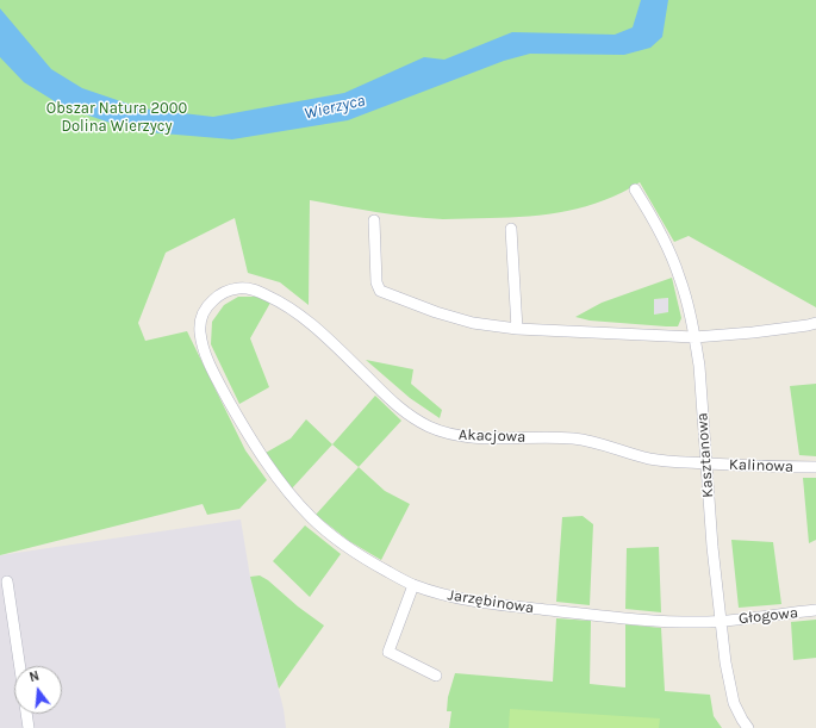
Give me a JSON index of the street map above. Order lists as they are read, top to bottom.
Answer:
{
  "streets": {
    "street": [
      "Akacjowa",
      "Kasztanowa",
      "Kalinowa",
      "Jarzębinowa",
      "Głogowa"
    ]
  },
  "crossings": [
    ["Akacjowa", "Kasztanowa"],
    ["Akacjowa", "Kalinowa"],
    ["Akacjowa", "Jarzębinowa"],
    ["Kasztanowa", "Kalinowa"],
    ["Kasztanowa", "Jarzębinowa"],
    ["Kasztanowa", "Głogowa"],
    ["Jarzębinowa", "Głogowa"]
  ],
  "water": ["Wierzyca"],
  "parks": ["Obszar Natura 2000 Dolina Wierzycy"],
  "north": "top"
}
